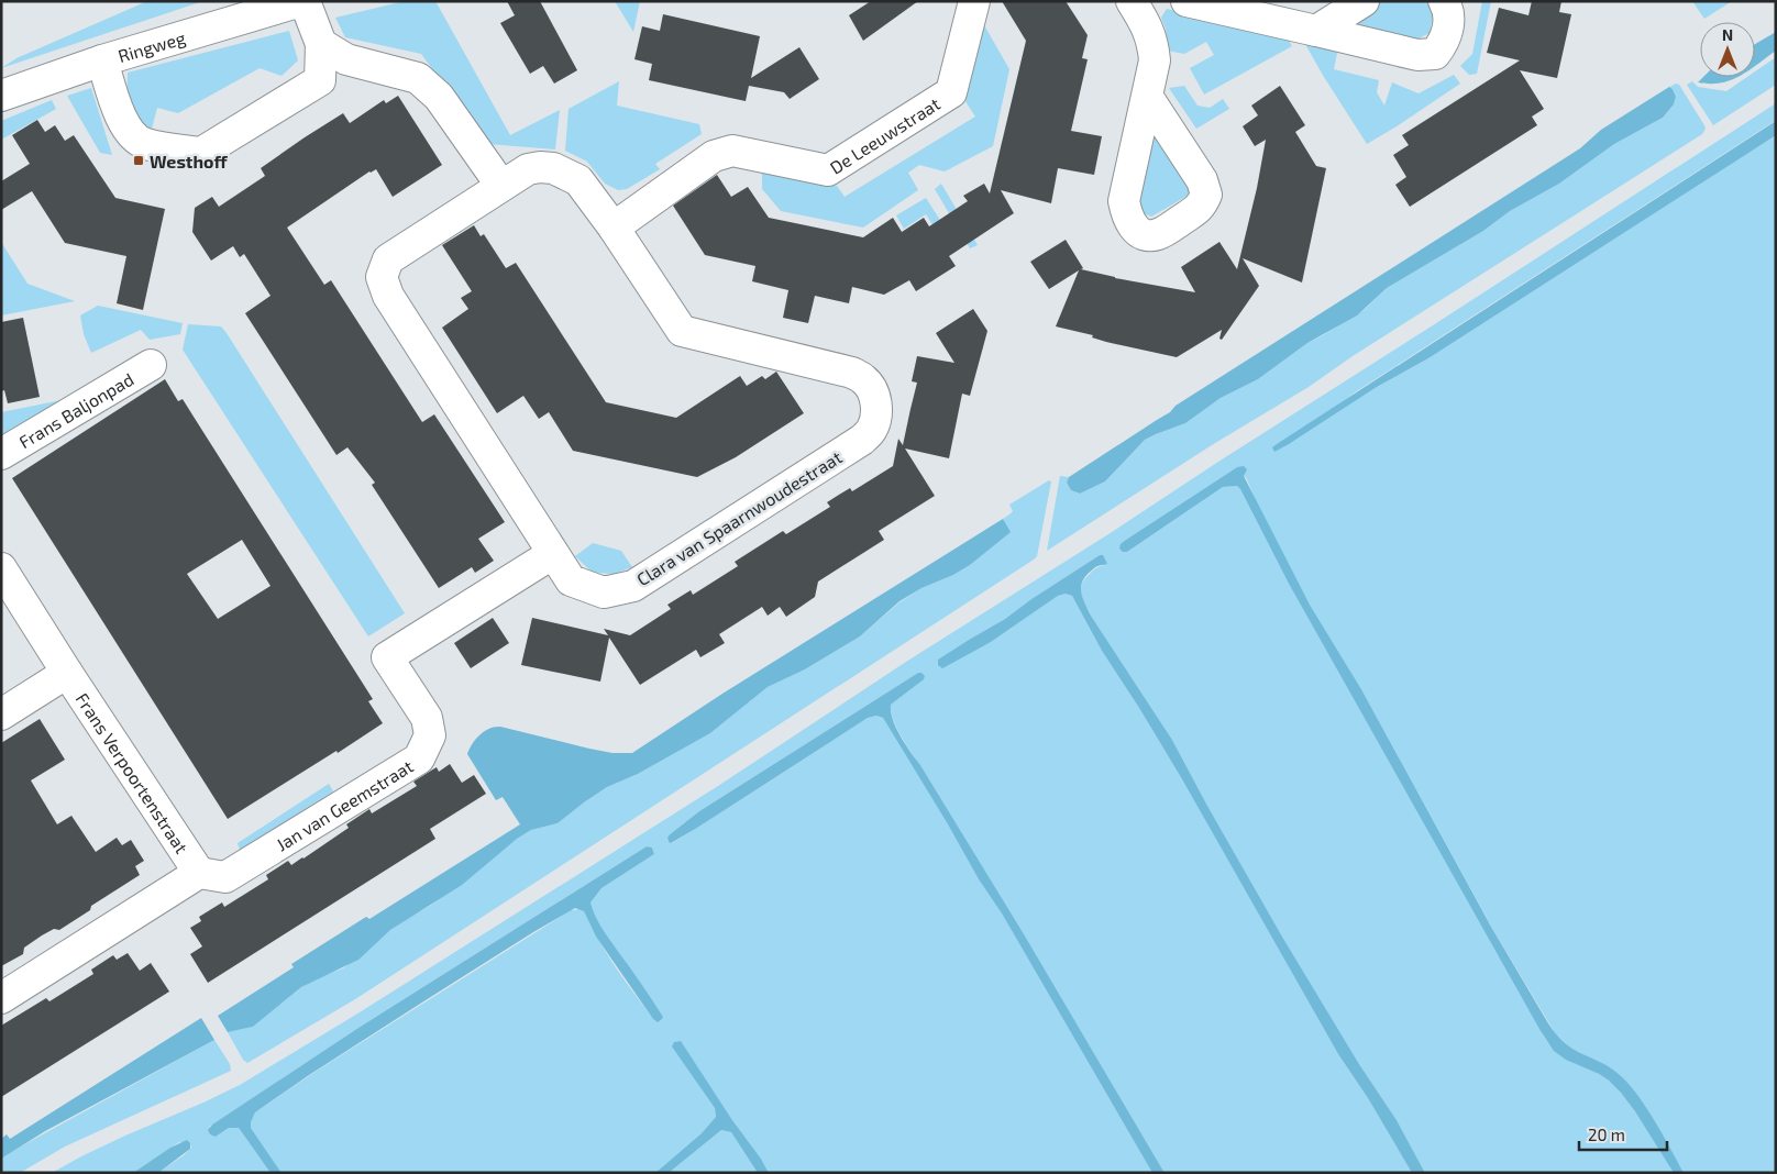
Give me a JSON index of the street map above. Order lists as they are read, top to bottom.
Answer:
{
  "streets": {
    "street": [
      "Ringweg",
      "De Leeuwstraat",
      "Frans Baljonpad",
      "Clara van Spaarnwoudestraat",
      "Frans Verpoortenstraat",
      "Jan van Geemstraat"
    ]
  },
  "crossings": [
    ["De Leeuwstraat", "Clara van Spaarnwoudestraat"],
    ["Clara van Spaarnwoudestraat", "Jan van Geemstraat"],
    ["Frans Verpoortenstraat", "Jan van Geemstraat"]
  ],
  "places": {
    "transit": ["Westhoff"]
  },
  "scale_bar": "20 m",
  "north": "top"
}
